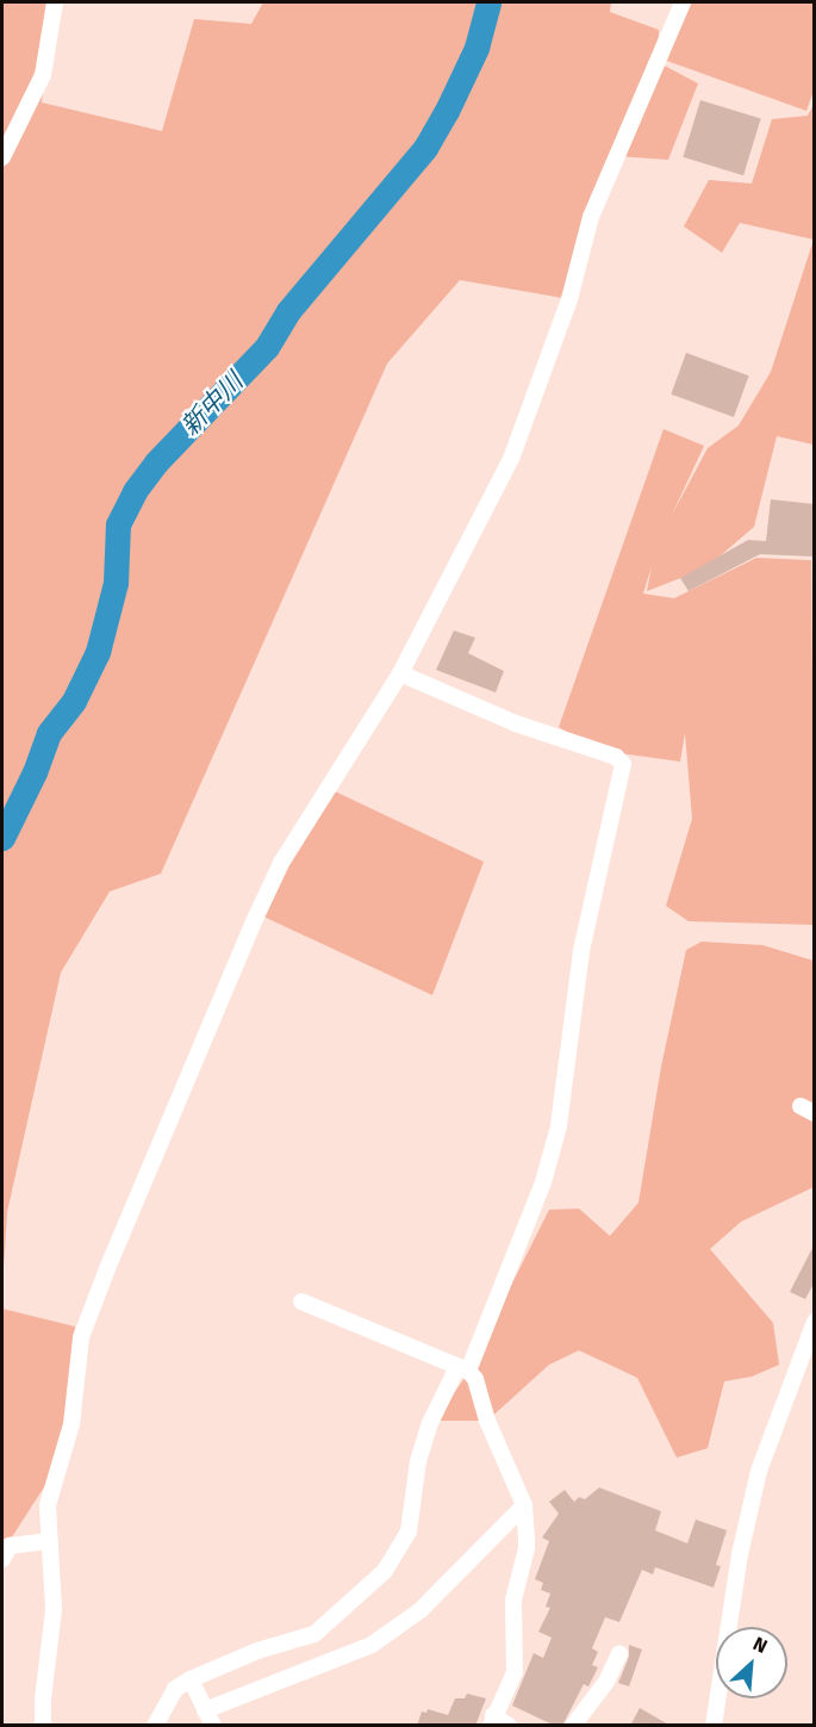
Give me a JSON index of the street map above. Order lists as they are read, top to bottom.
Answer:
{
  "water": ["新中川"],
  "north": "top right"
}
